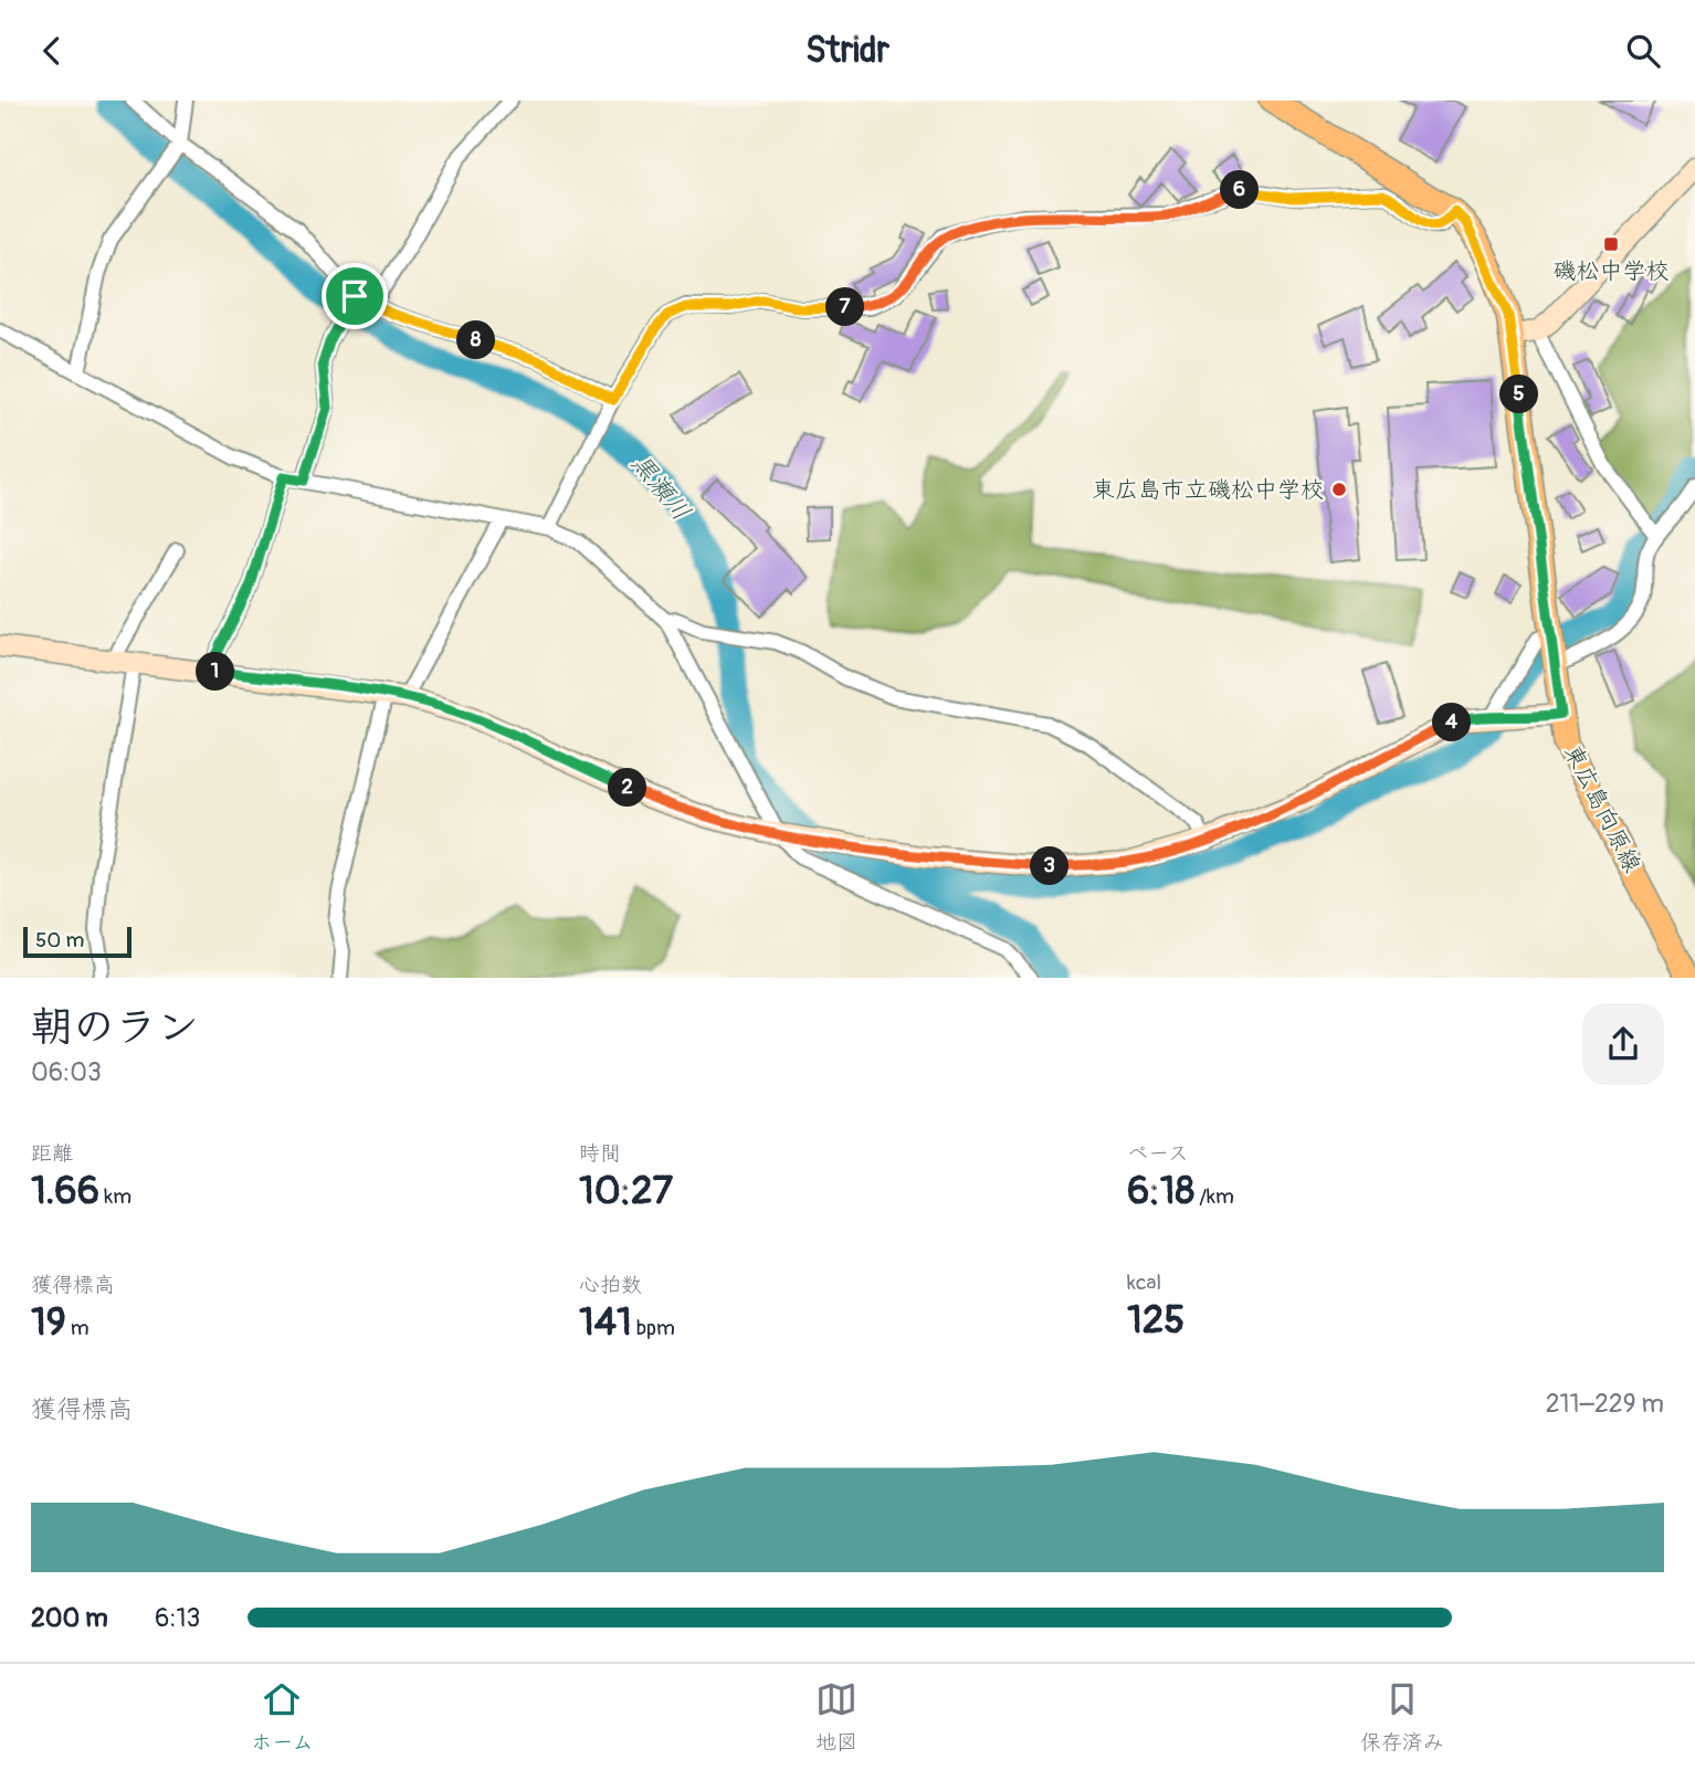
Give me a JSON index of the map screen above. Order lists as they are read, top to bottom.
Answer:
{
  "streets": {
    "main road": ["東広島向原線"]
  },
  "water": ["黒瀬川"],
  "places": {
    "transit": ["磯松中学校"],
    "other": ["東広島市立磯松中学校"]
  },
  "scale_bar": "50 m",
  "page": {
    "header": "Stridr",
    "pins": [
      "6",
      "7",
      "8",
      "5",
      "1",
      "4",
      "2",
      "3"
    ],
    "scale": "50 m",
    "heading": ["朝のラン", "06:03"],
    "stats": [
      ["距離", "1.66 km"],
      ["時間", "10:27"],
      ["ペース", "6:18 /km"],
      ["獲得標高", "19 m"],
      ["心拍数", "141 bpm"],
      ["kcal", "125"]
    ],
    "chart": ["獲得標高", "211–229 m"],
    "list": [
      {
        "name": "200 m",
        "note": "6:13"
      }
    ],
    "tabs": ["ホーム", "地図", "保存済み"]
  }
}
